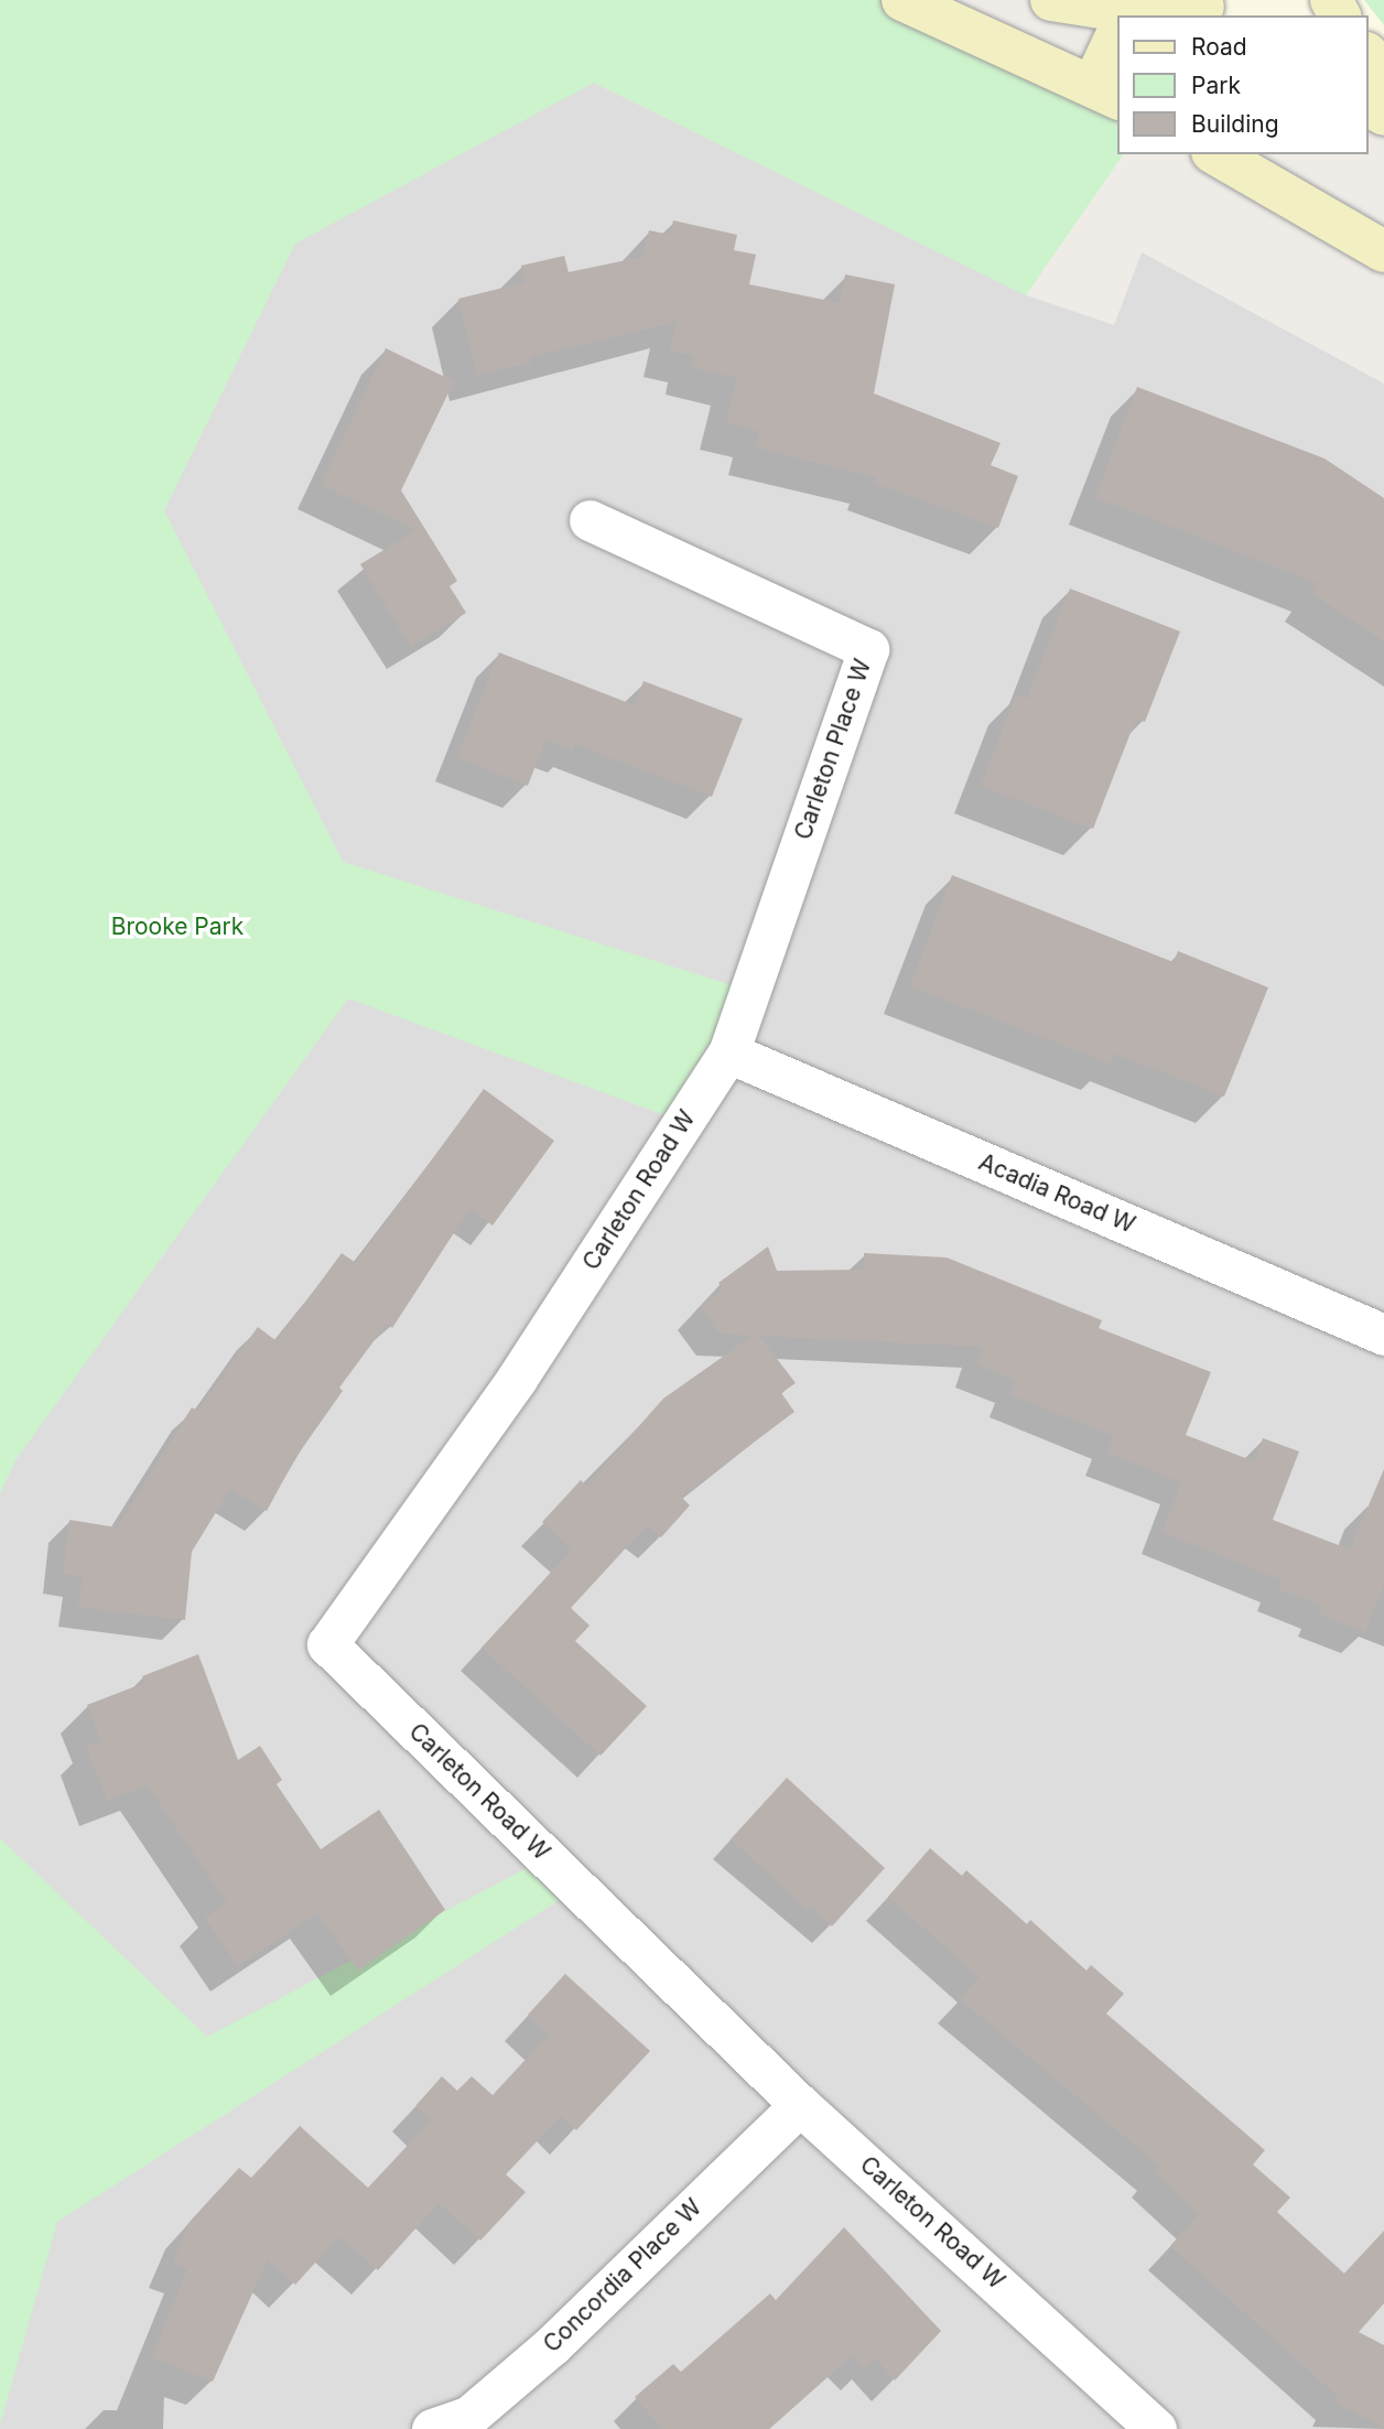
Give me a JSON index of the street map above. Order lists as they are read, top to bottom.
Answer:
{
  "streets": {
    "street": [
      "Carleton Place W",
      "Carleton Road W",
      "Acadia Road W",
      "Concordia Place W"
    ]
  },
  "crossings": [
    ["Carleton Place W", "Carleton Road W"],
    ["Carleton Place W", "Acadia Road W"],
    ["Carleton Road W", "Acadia Road W"],
    ["Carleton Road W", "Concordia Place W"]
  ],
  "parks": ["Brooke Park"],
  "legend": ["Road", "Park", "Building"]
}
